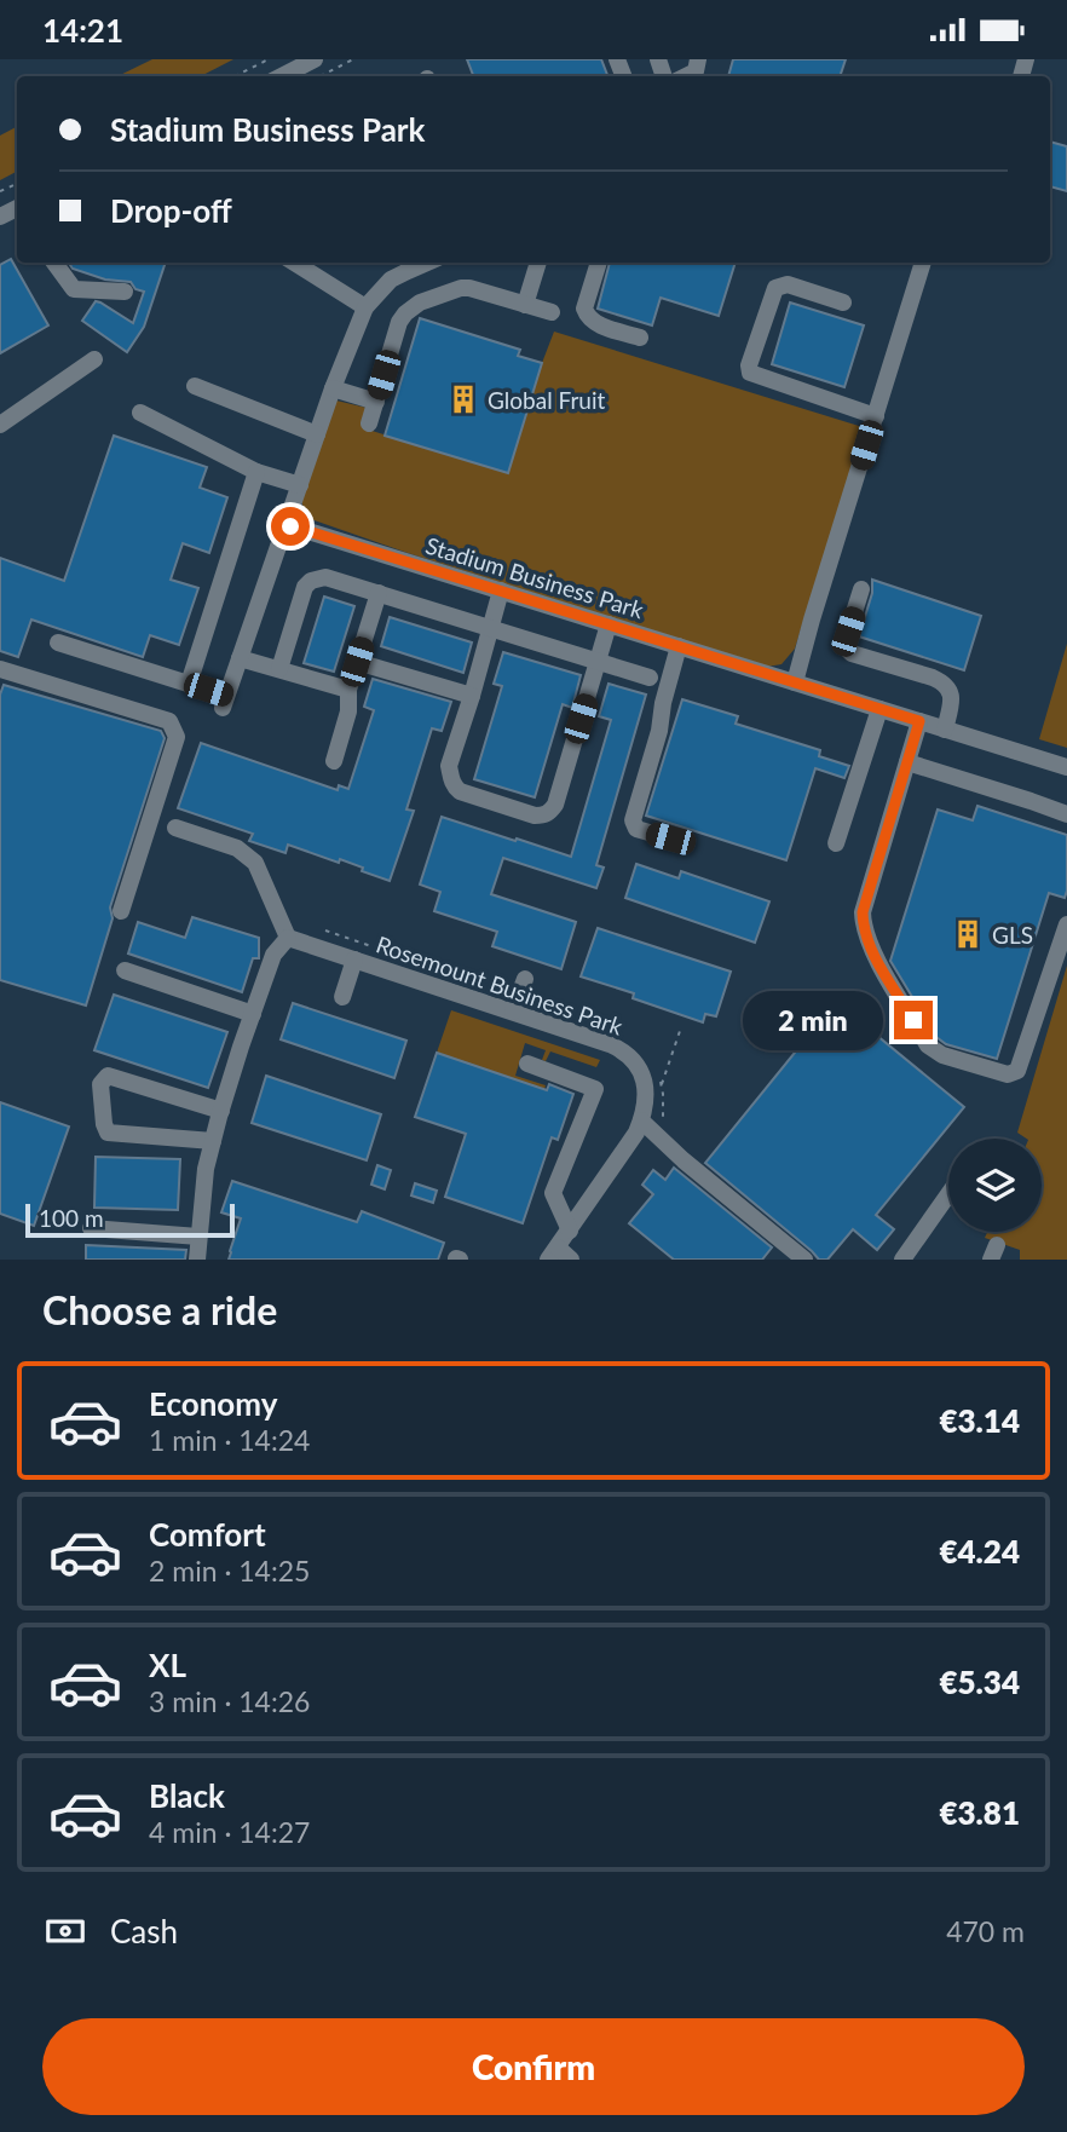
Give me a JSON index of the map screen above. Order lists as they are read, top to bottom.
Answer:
{
  "streets": {
    "street": ["Stadium Business Park", "Rosemount Business Park"]
  },
  "places": {
    "building": ["Global Fruit", "GLS"]
  },
  "scale_bar": "100 m",
  "page": {
    "status": "14:21",
    "banner": ["Stadium Business Park", "Drop-off"],
    "bubble": "2 min",
    "scale": "100 m",
    "heading": "Choose a ride",
    "list": [
      {
        "name": "Economy",
        "note": "1 min · 14:24",
        "value": "€3.14"
      },
      {
        "name": "Comfort",
        "note": "2 min · 14:25",
        "value": "€4.24"
      },
      {
        "name": "XL",
        "note": "3 min · 14:26",
        "value": "€5.34"
      },
      {
        "name": "Black",
        "note": "4 min · 14:27",
        "value": "€3.81"
      }
    ],
    "pay": ["Cash", "470 m"],
    "buttons": "Confirm"
  }
}
